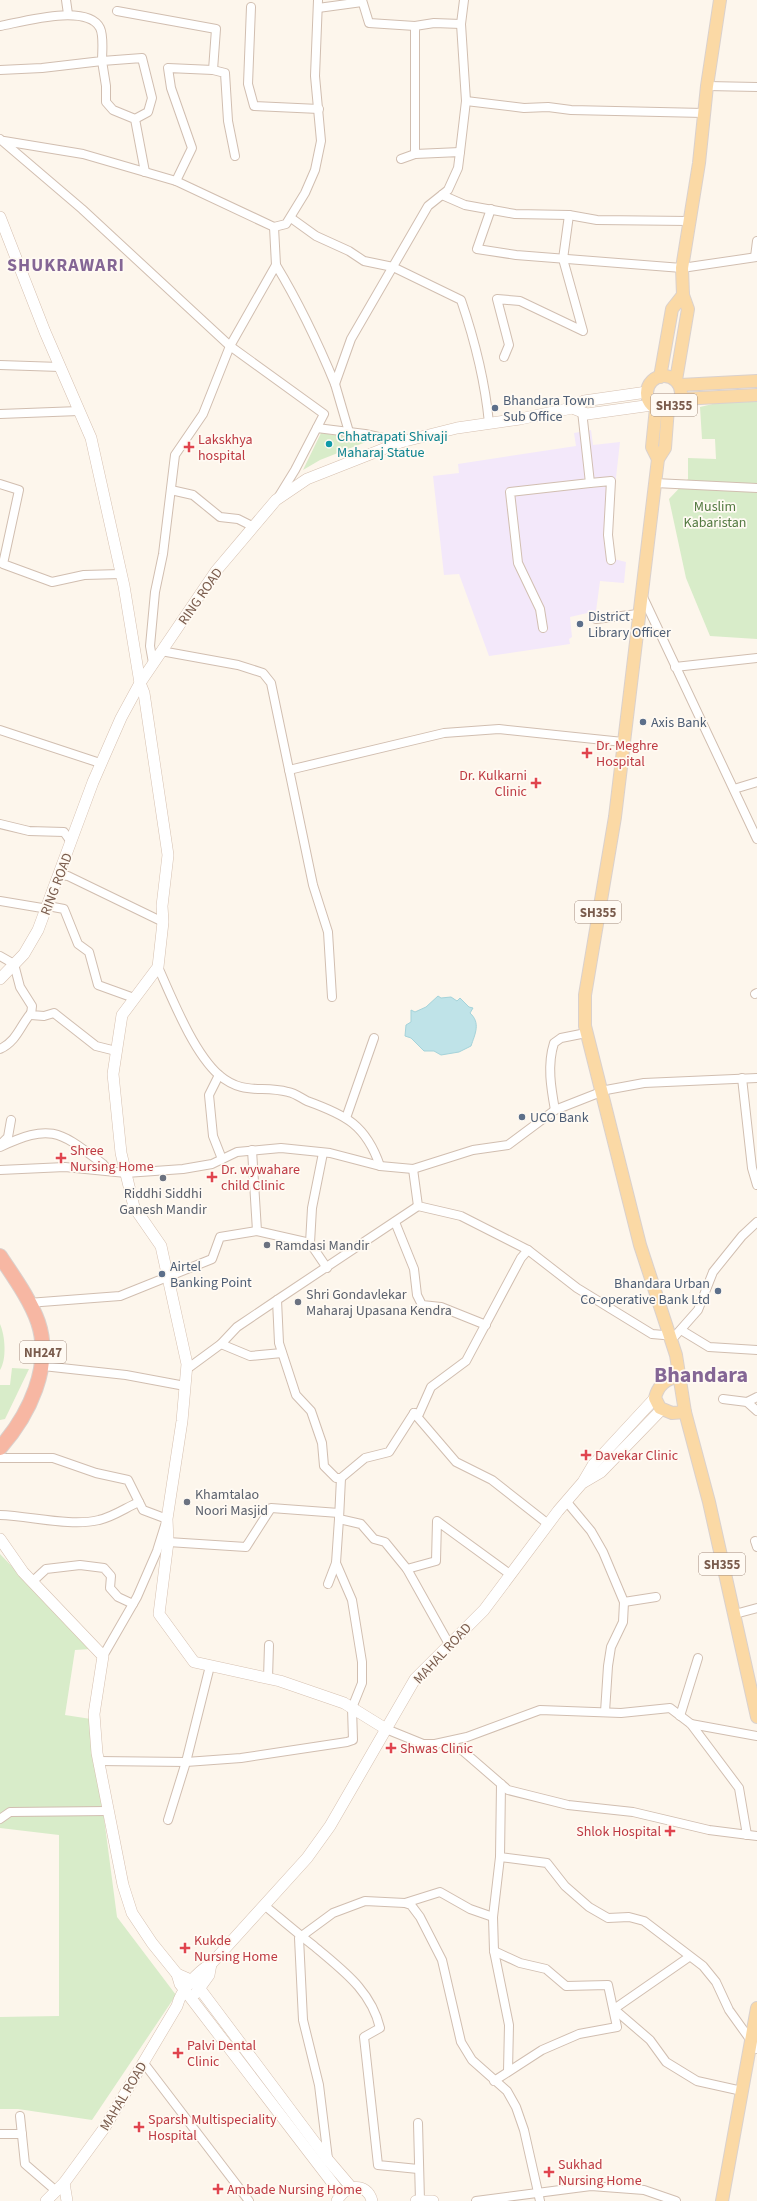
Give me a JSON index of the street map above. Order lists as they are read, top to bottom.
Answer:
{
  "streets": {
    "highway": ["NH247"],
    "main road": ["SH355"],
    "street": ["RING ROAD", "MAHAL ROAD"]
  },
  "crossings": [
    ["SH355", "RING ROAD"]
  ],
  "districts": ["SHUKRAWARI", "Bhandara"],
  "parks": ["Muslim Kabaristan"],
  "places": {
    "other": [
      "Bhandara Town Sub Office",
      "Chhatrapati Shivaji Maharaj Statue",
      "District Library Officer",
      "Axis Bank",
      "UCO Bank",
      "Riddhi Siddhi Ganesh Mandir",
      "Ramdasi Mandir",
      "Airtel Banking Point",
      "Bhandara Urban Co-operative Bank Ltd",
      "Shri Gondavlekar Maharaj Upasana Kendra",
      "Khamtalao Noori Masjid"
    ],
    "health": [
      "Lakskhya hospital",
      "Dr. Meghre Hospital",
      "Dr. Kulkarni Clinic",
      "Shree Nursing Home",
      "Dr. wywahare child Clinic",
      "Davekar Clinic",
      "Shwas Clinic",
      "Shlok Hospital",
      "Kukde Nursing Home",
      "Palvi Dental Clinic",
      "Sparsh Multispeciality Hospital",
      "Sukhad Nursing Home",
      "Ambade Nursing Home"
    ]
  }
}
